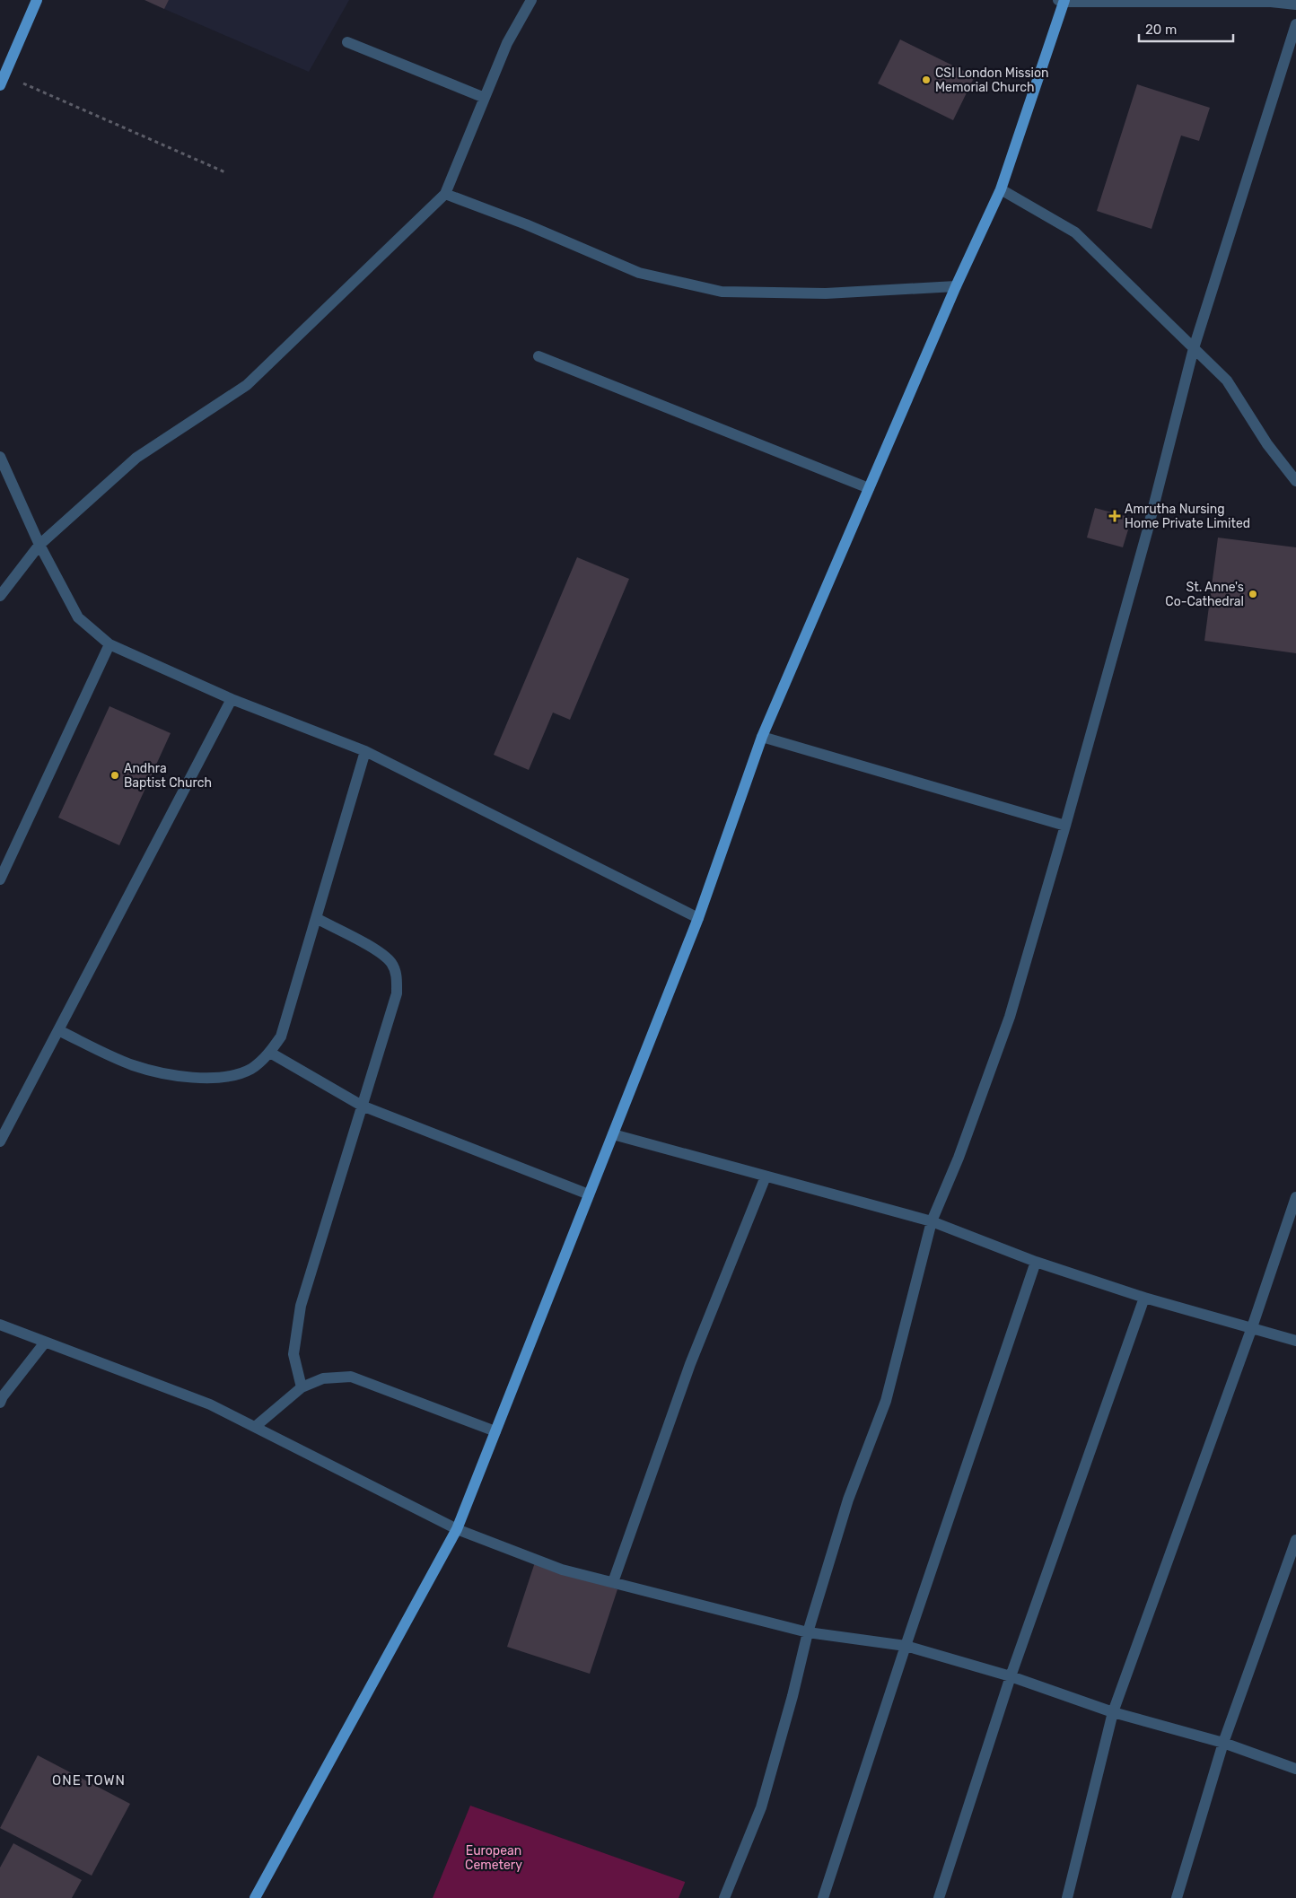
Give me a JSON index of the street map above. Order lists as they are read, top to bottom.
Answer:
{
  "districts": ["ONE TOWN"],
  "parks": ["European Cemetery"],
  "places": {
    "other": ["CSI London Mission Memorial Church", "St. Anne's Co-Cathedral", "Andhra Baptist Church"],
    "health": ["Amrutha Nursing Home Private Limited"]
  },
  "scale_bar": "20 m"
}
